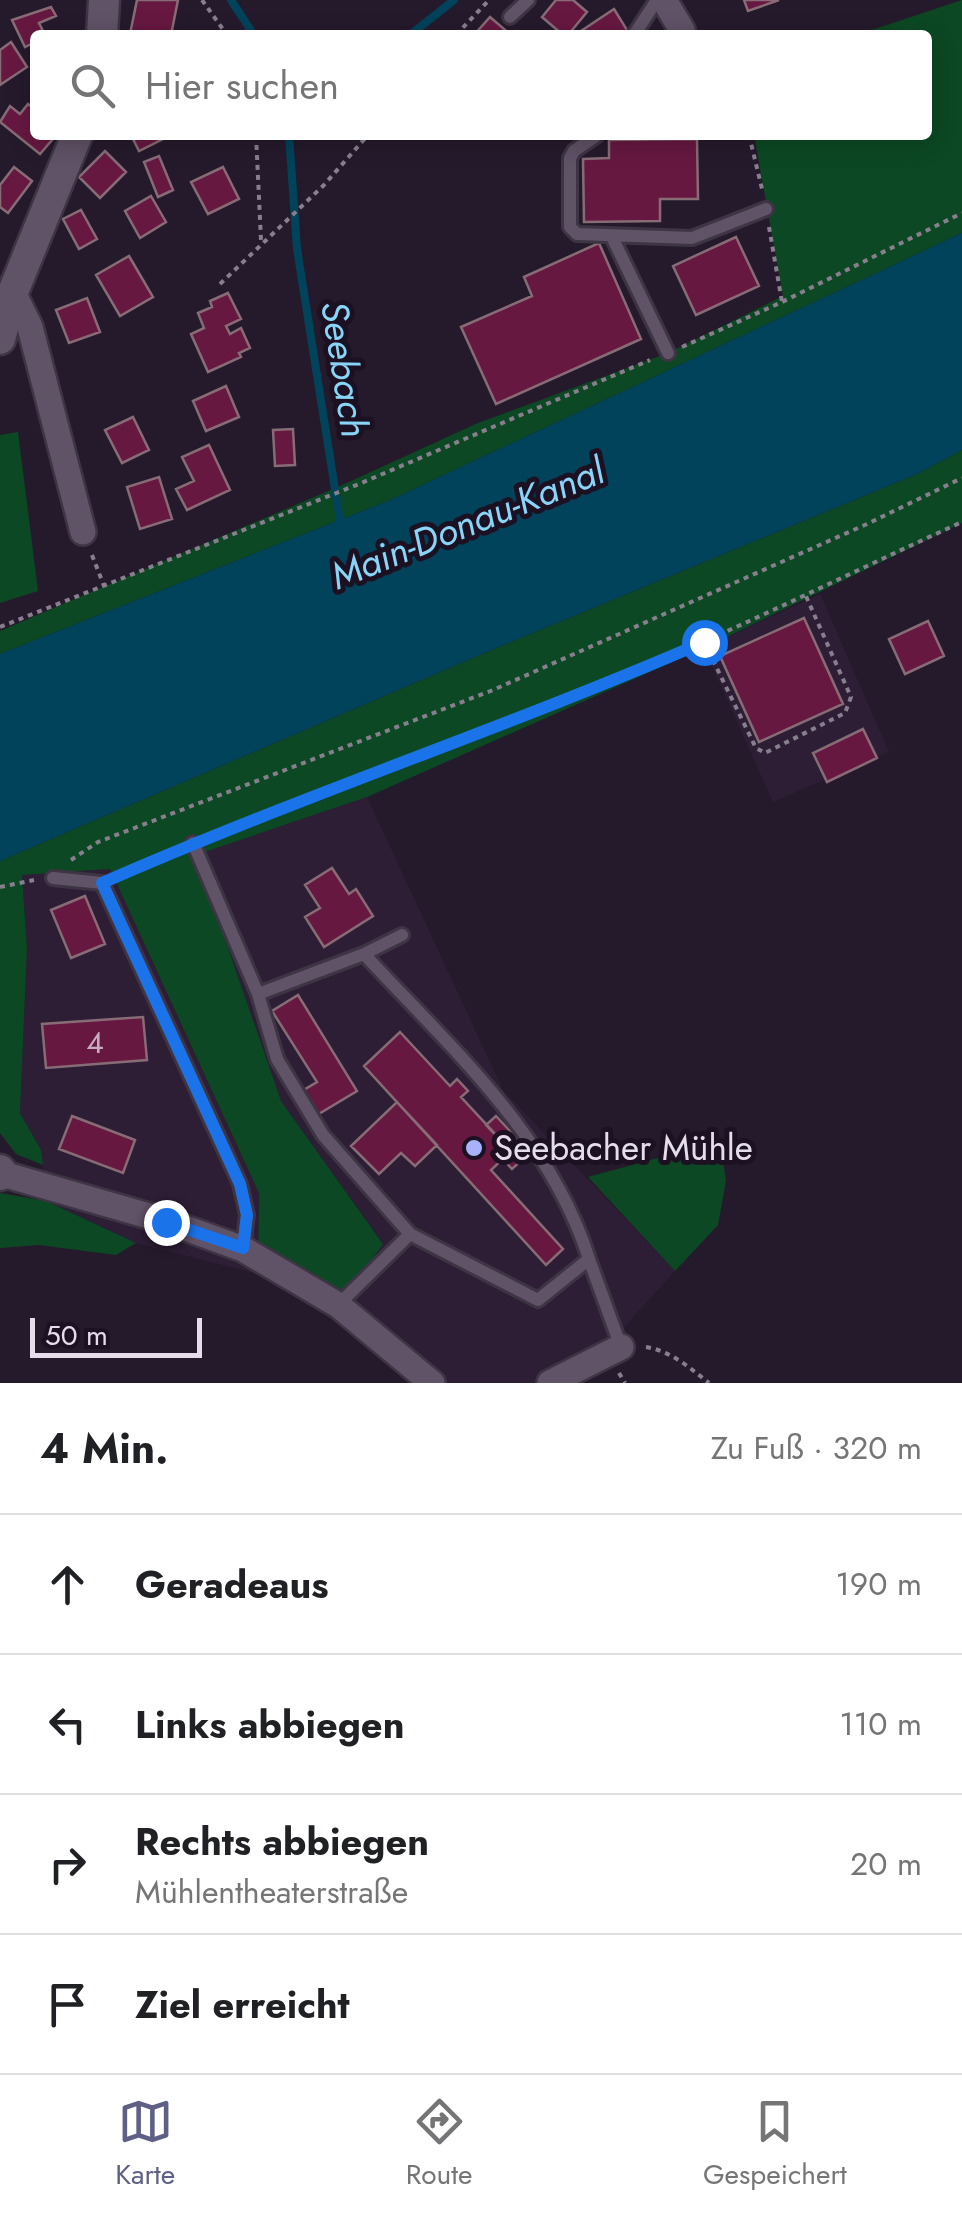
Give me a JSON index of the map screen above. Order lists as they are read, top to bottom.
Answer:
{
  "water": ["Seebach", "Main-Donau-Kanal"],
  "places": ["Seebacher Mühle"],
  "house_numbers": ["4"],
  "scale_bar": "50 m",
  "page": {
    "search": "Hier suchen",
    "scale": "50 m",
    "heading": ["4 Min.", "Zu Fuß · 320 m"],
    "list": [
      ["Geradeaus", "190 m"],
      ["Links abbiegen", "110 m"],
      ["Rechts abbiegen", "Mühlentheaterstraße", "20 m"],
      "Ziel erreicht"
    ],
    "nav": ["Karte", "Route", "Gespeichert"]
  }
}
